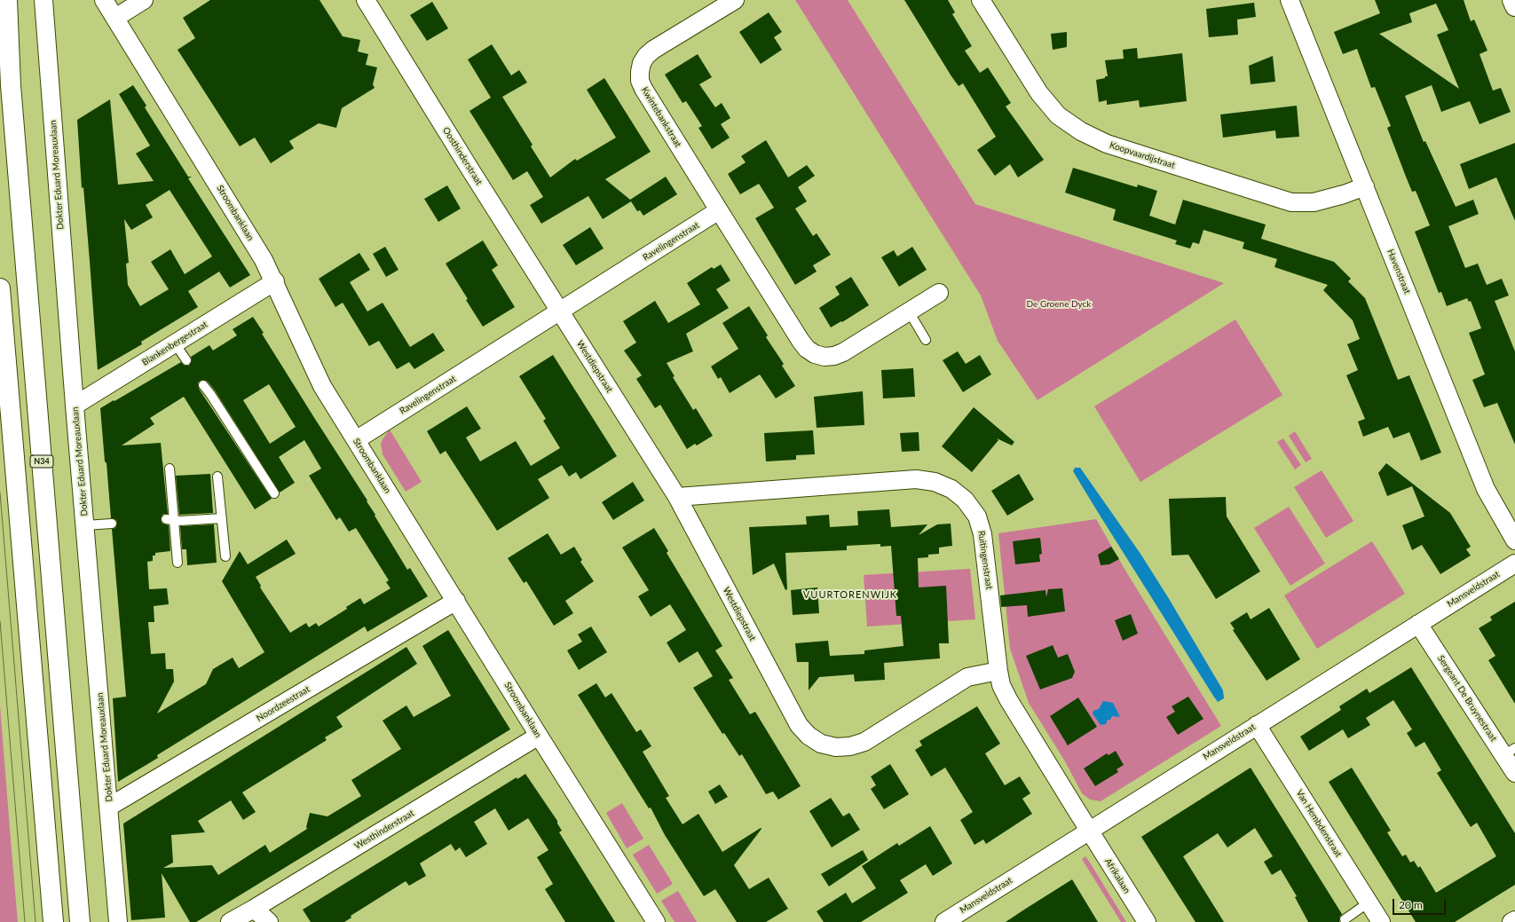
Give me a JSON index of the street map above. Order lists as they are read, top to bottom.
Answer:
{
  "streets": {
    "main road": ["N34"],
    "street": [
      "Kwintebankstraat",
      "Koopvaardijstraat",
      "Oosthinderstraat",
      "Dokter Eduard Moreauxlaan",
      "Stroombanklaan",
      "Ravelingenstraat",
      "Havenstraat",
      "Blankenbergestraat",
      "Westdiepstraat",
      "Ruitingenstraat",
      "Mansveldstraat",
      "Sergeant De Bruynestraat",
      "Noordzeestraat",
      "Van Hembdenstraat",
      "Westhinderstraat",
      "Afrikalaan"
    ]
  },
  "crossings": [
    ["Kwintebankstraat", "Ravelingenstraat"],
    ["Koopvaardijstraat", "Havenstraat"],
    ["Oosthinderstraat", "Ravelingenstraat"],
    ["Oosthinderstraat", "Westdiepstraat"],
    ["Dokter Eduard Moreauxlaan", "Blankenbergestraat"],
    ["Dokter Eduard Moreauxlaan", "Noordzeestraat"],
    ["Stroombanklaan", "Ravelingenstraat"],
    ["Stroombanklaan", "Blankenbergestraat"],
    ["Stroombanklaan", "Noordzeestraat"],
    ["Stroombanklaan", "Westhinderstraat"],
    ["Ravelingenstraat", "Westdiepstraat"],
    ["Westdiepstraat", "Ruitingenstraat"],
    ["Ruitingenstraat", "Mansveldstraat"],
    ["Ruitingenstraat", "Afrikalaan"],
    ["Mansveldstraat", "Sergeant De Bruynestraat"],
    ["Mansveldstraat", "Van Hembdenstraat"],
    ["Mansveldstraat", "Afrikalaan"]
  ],
  "districts": ["VUURTORENWIJK"],
  "parks": ["De Groene Dyck"],
  "scale_bar": "20 m"
}
